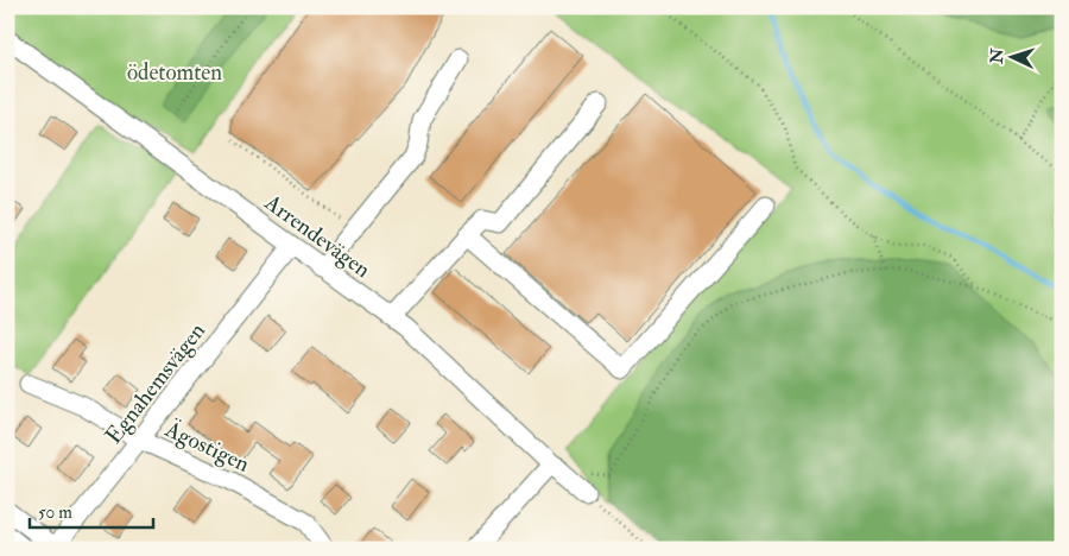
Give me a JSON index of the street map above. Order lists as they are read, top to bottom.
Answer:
{
  "streets": {
    "street": ["Arrendevägen", "Egnahemsvägen", "Ägostigen"]
  },
  "crossings": [
    ["Arrendevägen", "Egnahemsvägen"],
    ["Egnahemsvägen", "Ägostigen"]
  ],
  "parks": ["ödetomten"],
  "scale_bar": "50 m",
  "north": "left"
}
